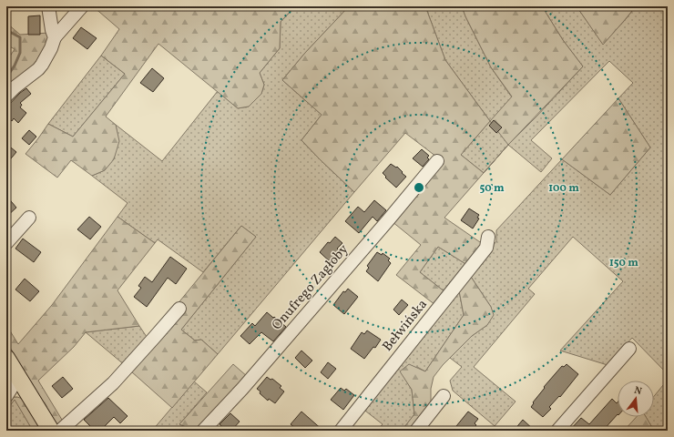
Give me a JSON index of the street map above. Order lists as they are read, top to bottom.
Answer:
{
  "streets": {
    "street": ["Onufrego Zagłoby", "Bełwińska"]
  },
  "north": "top",
  "rings": ["50 m", "100 m", "150 m"]
}
